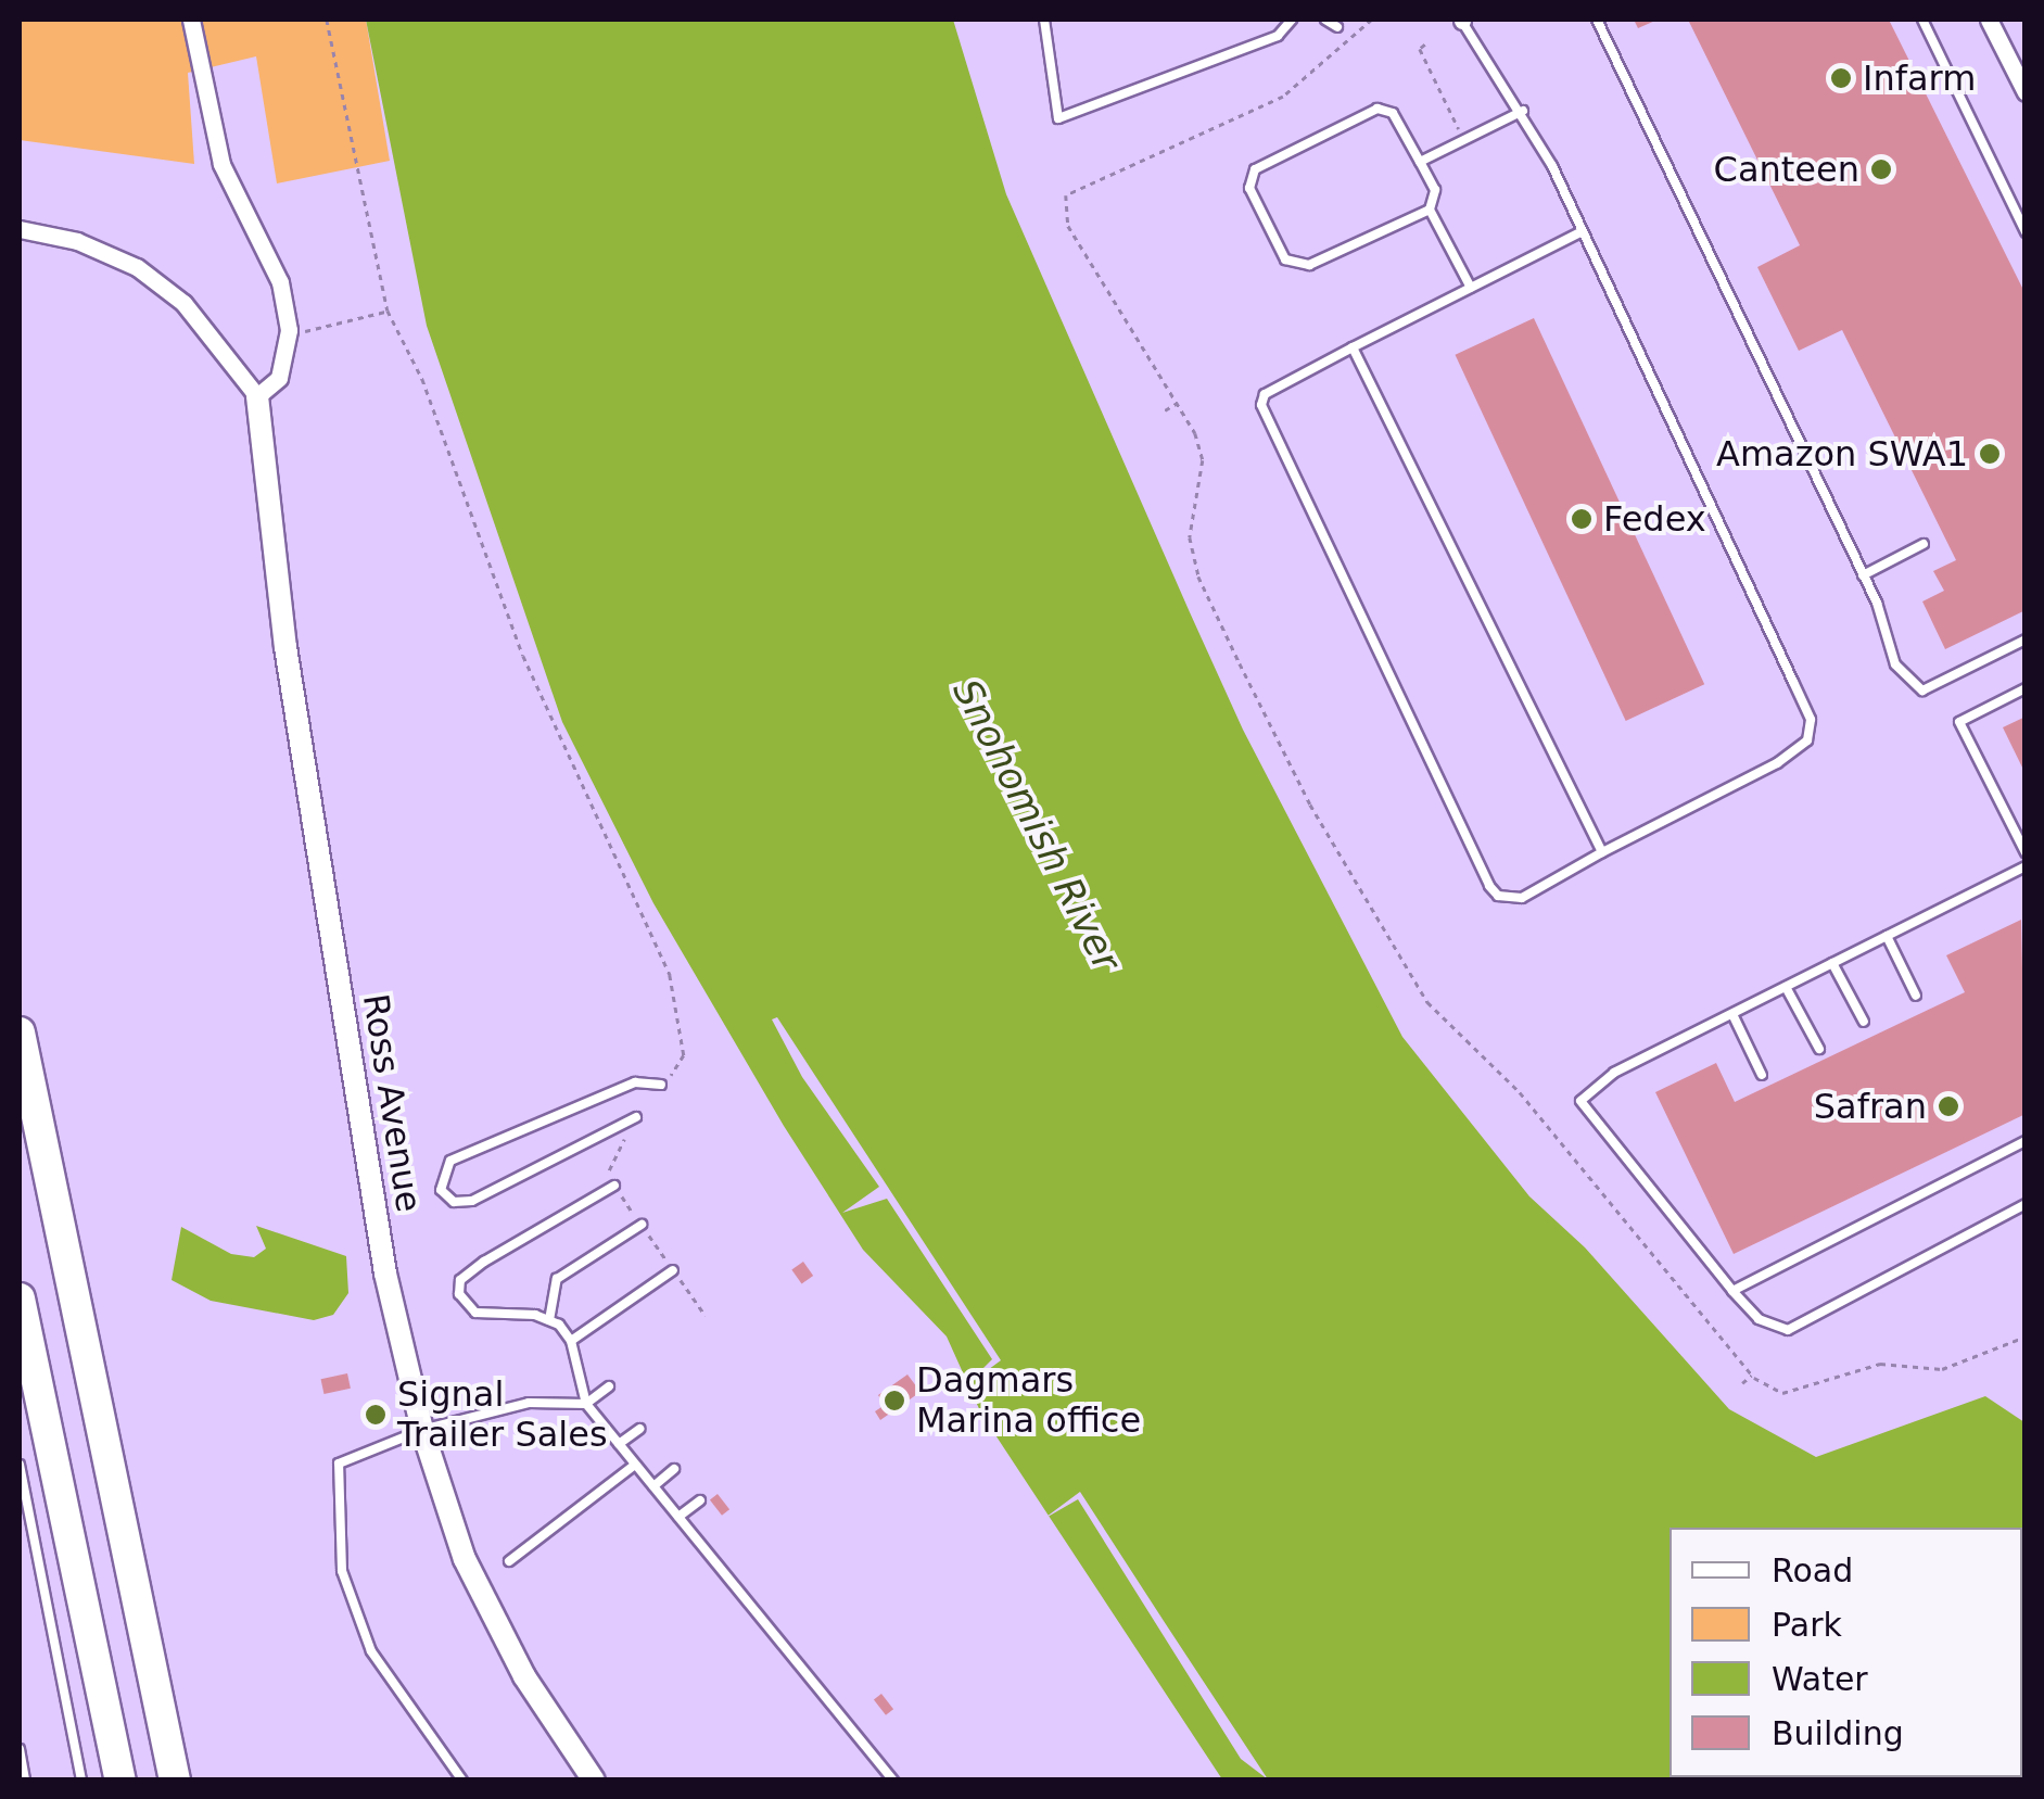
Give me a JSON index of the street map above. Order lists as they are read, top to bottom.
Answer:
{
  "streets": {
    "street": ["Ross Avenue"]
  },
  "water": ["Snohomish River"],
  "places": [
    "Infarm",
    "Canteen",
    "Amazon SWA1",
    "Fedex",
    "Safran",
    "Dagmars Marina office",
    "Signal Trailer Sales"
  ],
  "legend": [
    "Road",
    "Park",
    "Water",
    "Building"
  ]
}
